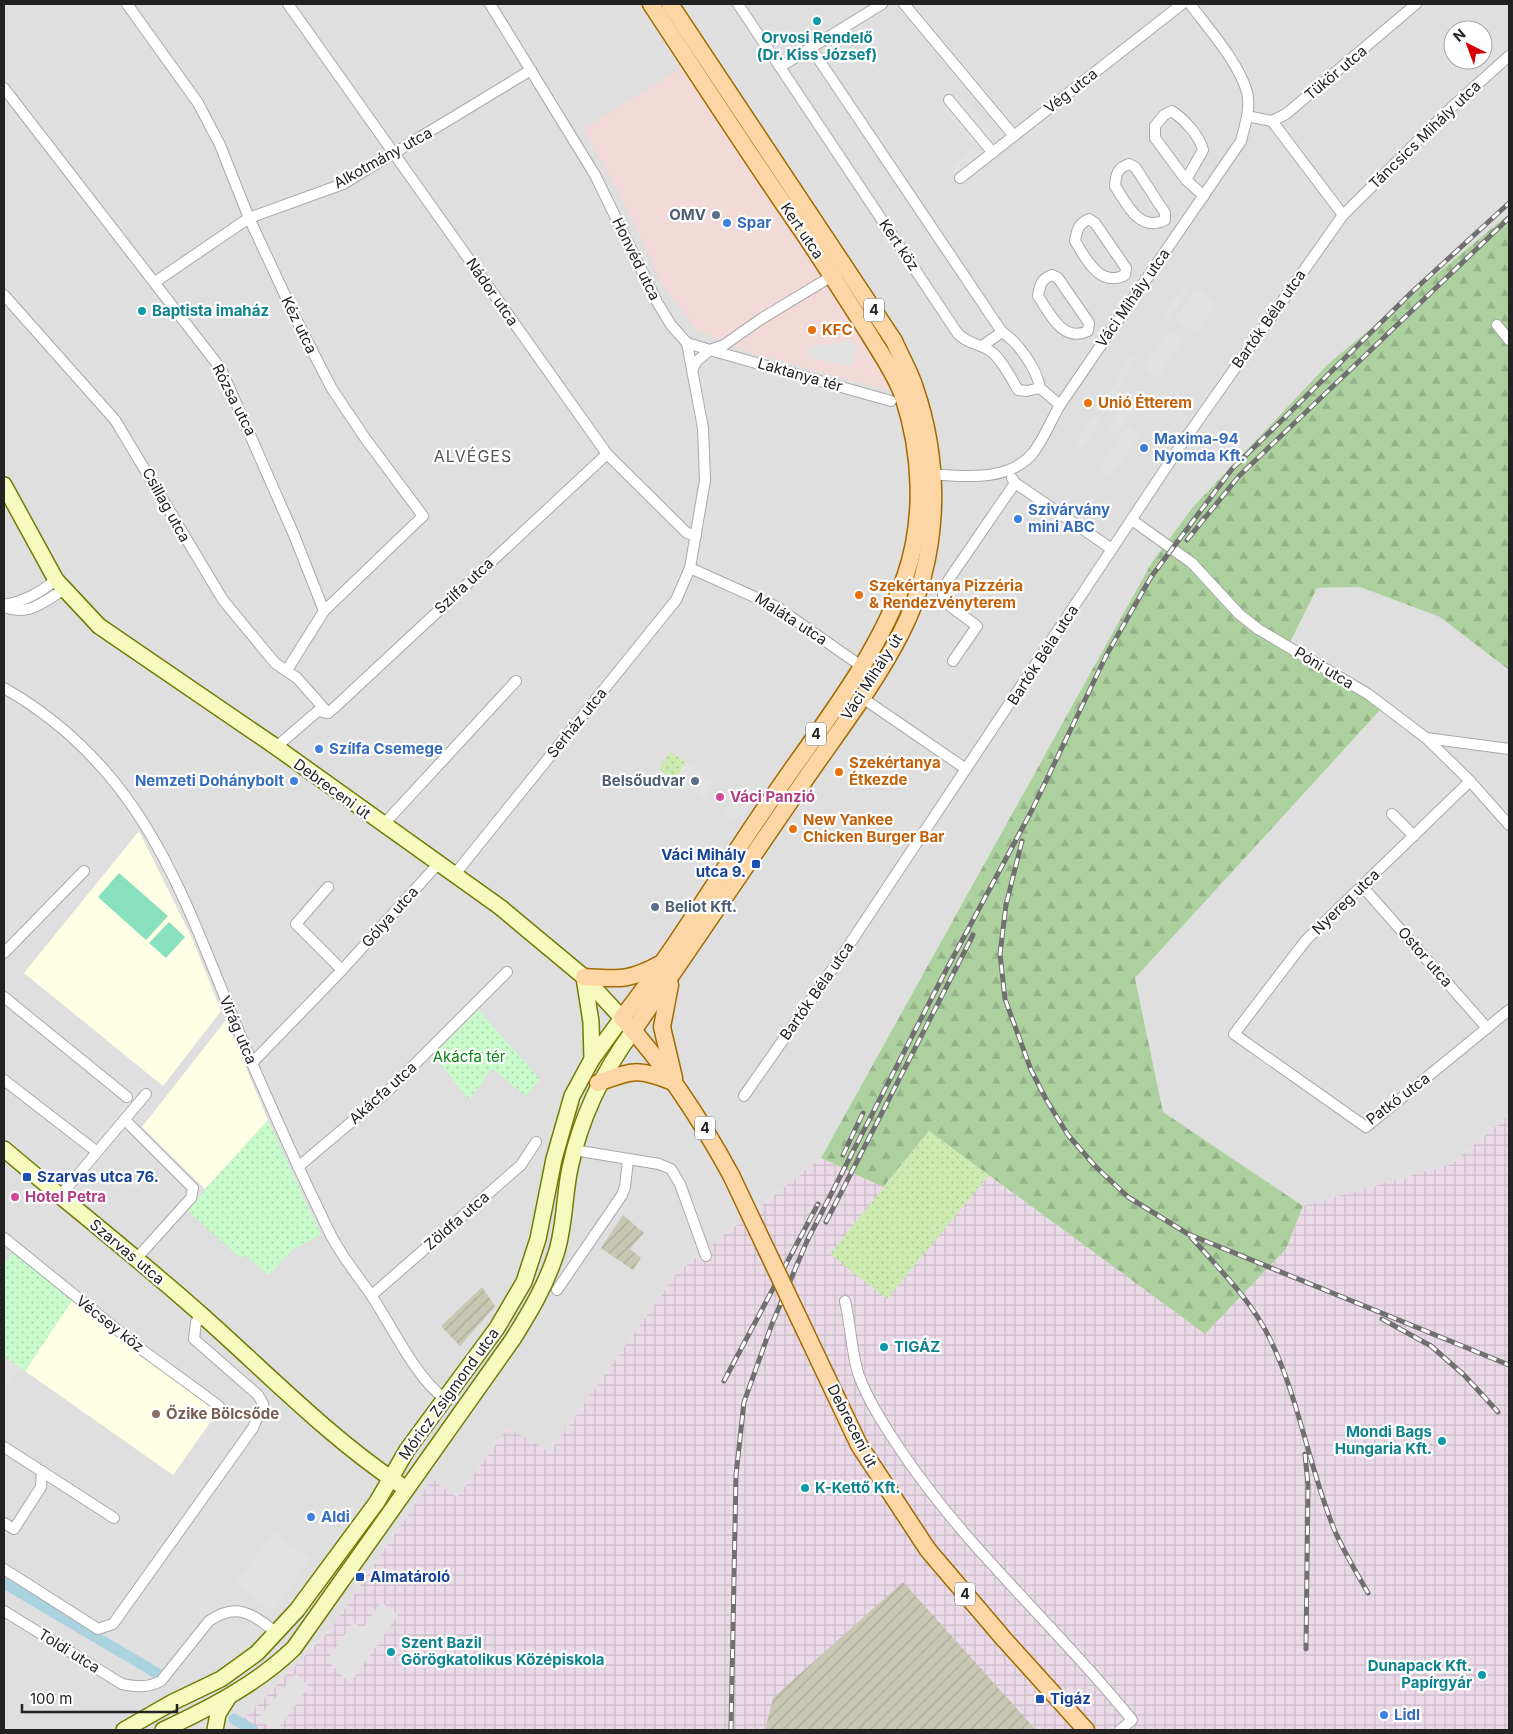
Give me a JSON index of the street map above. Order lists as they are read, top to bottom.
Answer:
{
  "streets": {
    "main road": [
      "Kert utca",
      "4",
      "Váci Mihály út",
      "Debreceni út",
      "Szarvas utca",
      "Móricz Zsigmond utca"
    ],
    "street": [
      "Tükör utca",
      "Vég utca",
      "Táncsics Mihály utca",
      "Alkotmány utca",
      "Kert köz",
      "Honvéd utca",
      "Nádor utca",
      "Váci Mihály utca",
      "Bartók Béla utca",
      "Kéz utca",
      "Laktanya tér",
      "Rózsa utca",
      "Csillag utca",
      "Szilfa utca",
      "Maláta utca",
      "Póni utca",
      "Serház utca",
      "Nyereg utca",
      "Gólya utca",
      "Ostor utca",
      "Virág utca",
      "Akácfa utca",
      "Patkó utca",
      "Zöldfa utca",
      "Vécsey köz",
      "Toldi utca"
    ]
  },
  "crossings": [
    ["Táncsics Mihály utca", "Bartók Béla utca"],
    ["Alkotmány utca", "Honvéd utca"],
    ["Alkotmány utca", "Nádor utca"],
    ["Alkotmány utca", "Kéz utca"],
    ["Alkotmány utca", "Rózsa utca"],
    ["Kert utca", "Váci Mihály utca"],
    ["Kert utca", "Váci Mihály út"],
    ["Honvéd utca", "Laktanya tér"],
    ["Nádor utca", "Szilfa utca"],
    ["Váci Mihály utca", "Váci Mihály út"],
    ["Bartók Béla utca", "Póni utca"],
    ["Kéz utca", "Rózsa utca"],
    ["Csillag utca", "Szilfa utca"],
    ["Szilfa utca", "Debreceni út"],
    ["Maláta utca", "Váci Mihály út"],
    ["Maláta utca", "Serház utca"],
    ["Póni utca", "Nyereg utca"],
    ["Váci Mihály út", "Debreceni út"],
    ["Váci Mihály út", "Móricz Zsigmond utca"],
    ["Serház utca", "Debreceni út"],
    ["Debreceni út", "Gólya utca"],
    ["Debreceni út", "Móricz Zsigmond utca"],
    ["Nyereg utca", "Ostor utca"],
    ["Nyereg utca", "Patkó utca"],
    ["Gólya utca", "Virág utca"],
    ["Ostor utca", "Patkó utca"],
    ["Virág utca", "Akácfa utca"],
    ["Virág utca", "Zöldfa utca"],
    ["Virág utca", "Móricz Zsigmond utca"],
    ["Szarvas utca", "Móricz Zsigmond utca"],
    ["Móricz Zsigmond utca", "Toldi utca"]
  ],
  "districts": ["ALVÉGES"],
  "parks": ["Akácfa tér"],
  "places": {
    "other": [
      "Orvosi Rendelő (Dr. Kiss József)",
      "OMV",
      "Spar",
      "Baptista imaház",
      "KFC",
      "Unió Étterem",
      "Maxima-94 Nyomda Kft.",
      "Szivárvány mini ABC",
      "Szekértanya Pizzéria & Rendezvényterem",
      "Szílfa Csemege",
      "Szekértanya Étkezde",
      "Nemzeti Dohánybolt",
      "Belsőudvar",
      "Váci Panzió",
      "New Yankee Chicken Burger Bar",
      "Beliot Kft.",
      "Hotel Petra",
      "TIGÁZ",
      "Őzike Bölcsőde",
      "Mondi Bags Hungaria Kft.",
      "K-Kettő Kft.",
      "Aldi",
      "Szent Bazil Görögkatolikus Középiskola",
      "Dunapack Kft. Papírgyár",
      "Lidl"
    ],
    "transit": [
      "Váci Mihály utca 9.",
      "Szarvas utca 76.",
      "Almatároló",
      "Tigáz"
    ]
  },
  "scale_bar": "100 m",
  "north": "top left"
}
